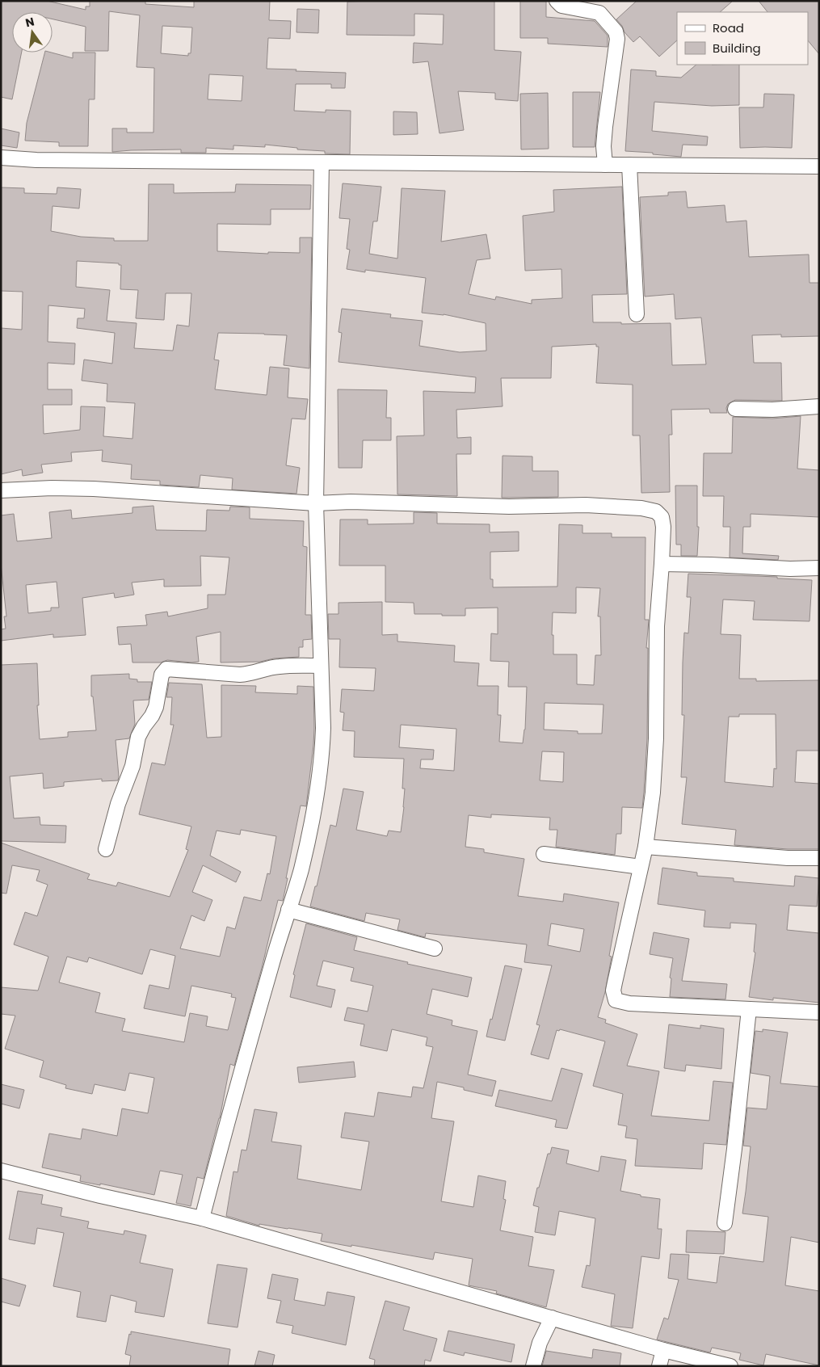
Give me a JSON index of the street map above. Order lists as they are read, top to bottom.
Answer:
{
  "legend": ["Road", "Building"],
  "north": "top"
}
